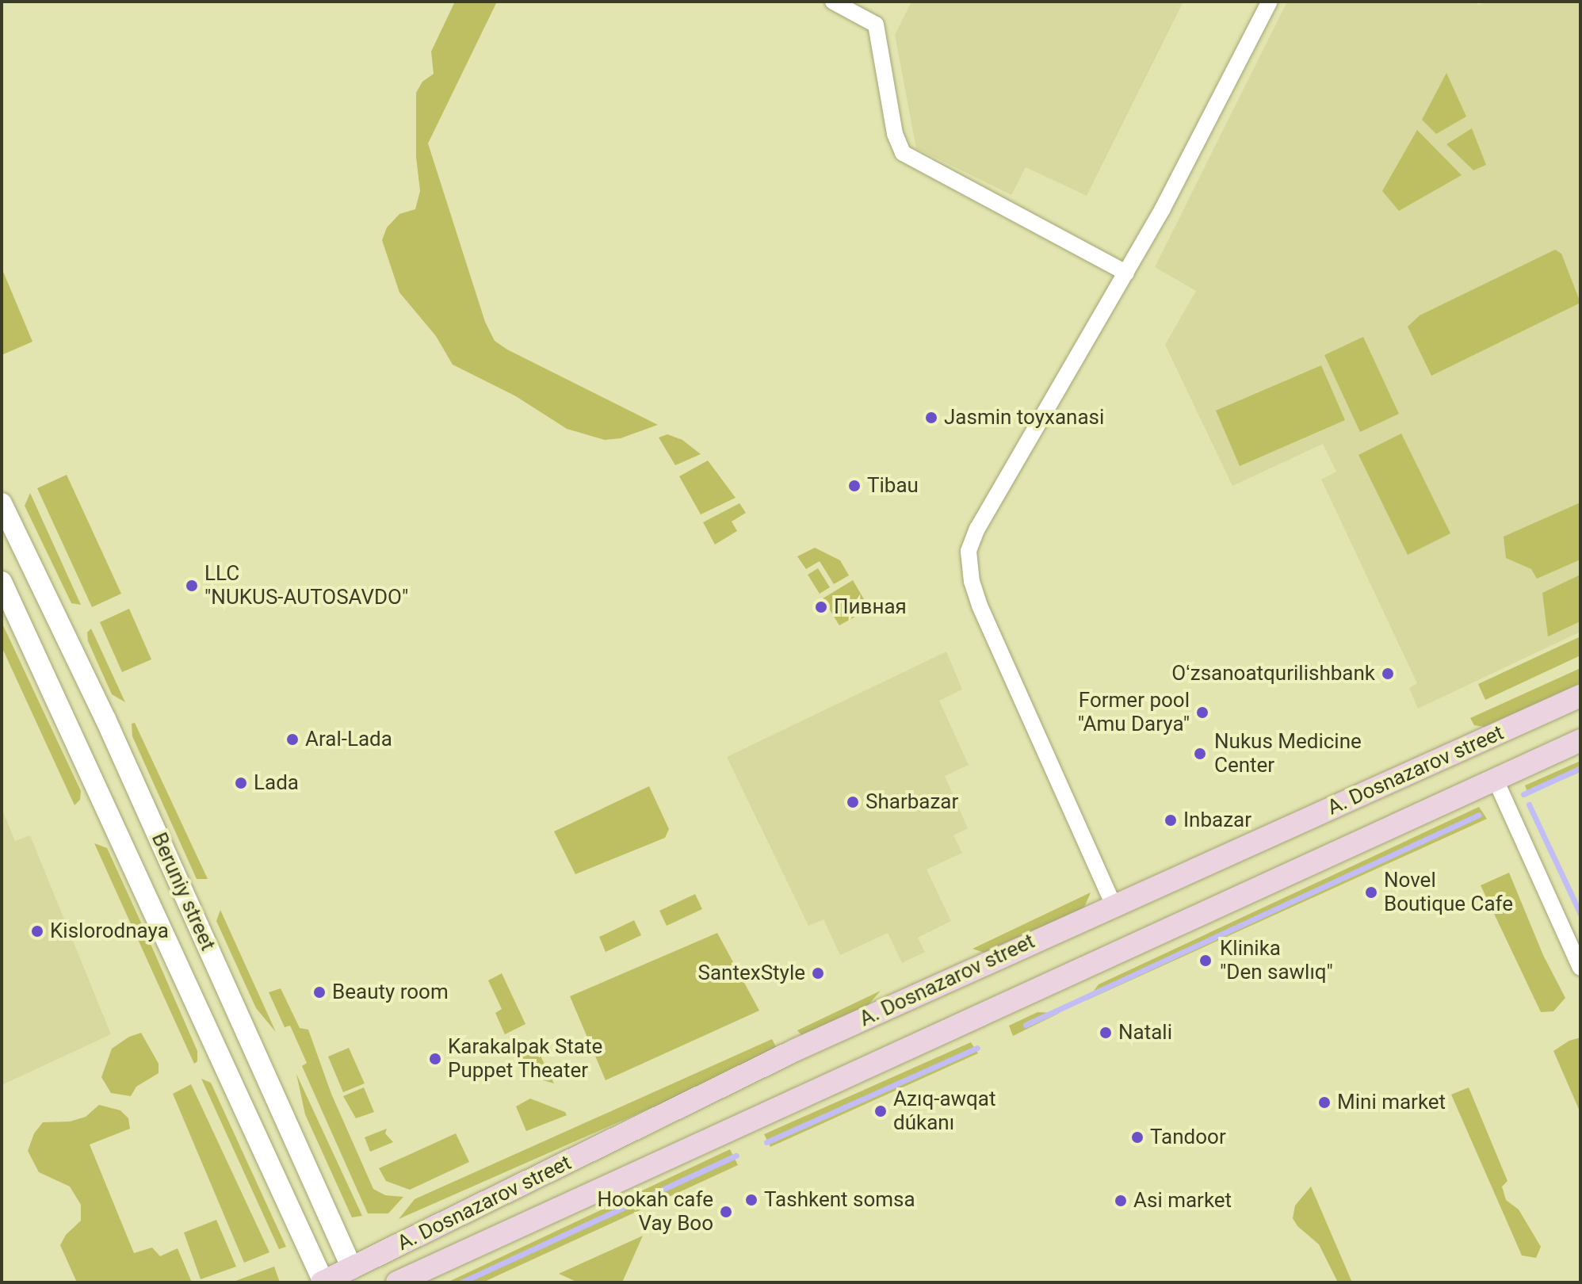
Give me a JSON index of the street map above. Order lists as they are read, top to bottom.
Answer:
{
  "streets": {
    "main road": ["A. Dosnazarov street"],
    "street": ["Beruniy street"]
  },
  "crossings": [
    ["A. Dosnazarov street", "Beruniy street"]
  ],
  "places": [
    "Jasmin toyxanasi",
    "Tibau",
    "LLC \"NUKUS-AUTOSAVDO\"",
    "Пивная",
    "Oʻzsanoatqurilishbank",
    "Former pool \"Amu Darya\"",
    "Aral-Lada",
    "Nukus Medicine Center",
    "Lada",
    "Sharbazar",
    "Inbazar",
    "Novel Boutique Cafe",
    "Kislorodnaya",
    "Klinika \"Den sawlıq\"",
    "SantexStyle",
    "Beauty room",
    "Natali",
    "Karakalpak State Puppet Theater",
    "Mini market",
    "Azıq-awqat dúkanı",
    "Tandoor",
    "Tashkent somsa",
    "Asi market",
    "Hookah cafe Vay Boo"
  ]
}
